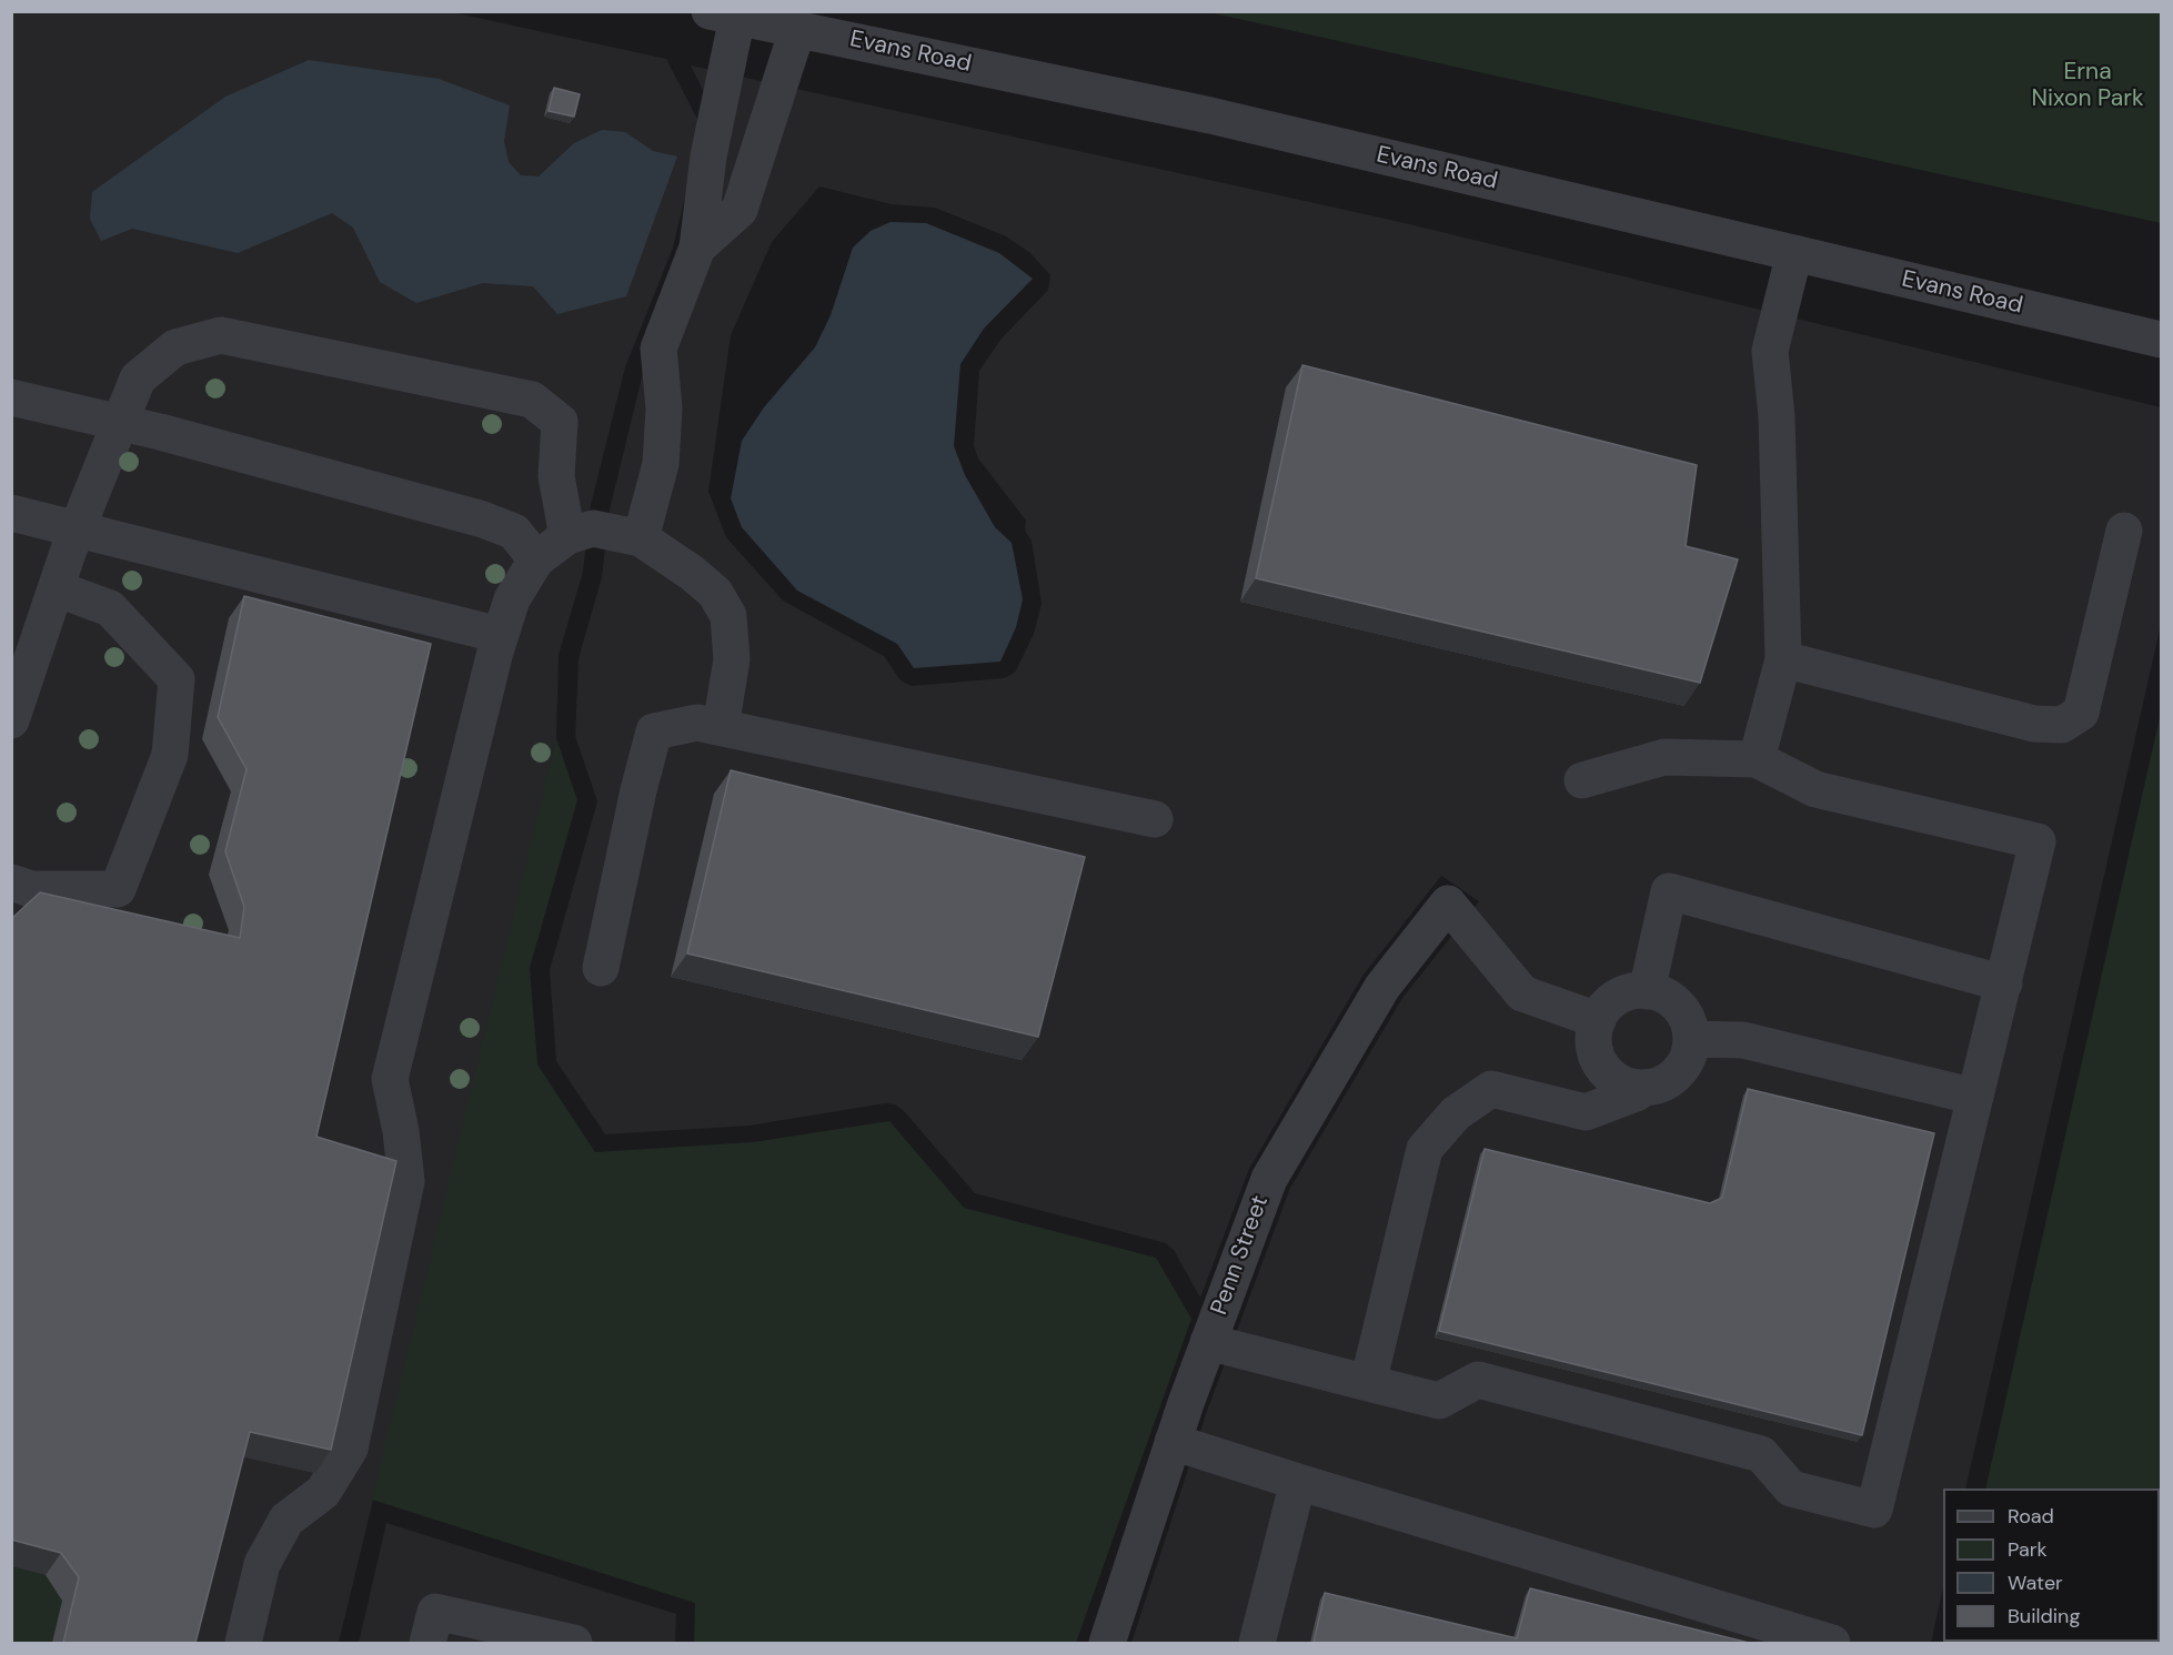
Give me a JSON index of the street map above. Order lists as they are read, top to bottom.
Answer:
{
  "streets": {
    "street": ["Evans Road", "Penn Street"]
  },
  "parks": ["Erna Nixon Park"],
  "legend": [
    "Road",
    "Park",
    "Water",
    "Building"
  ]
}
